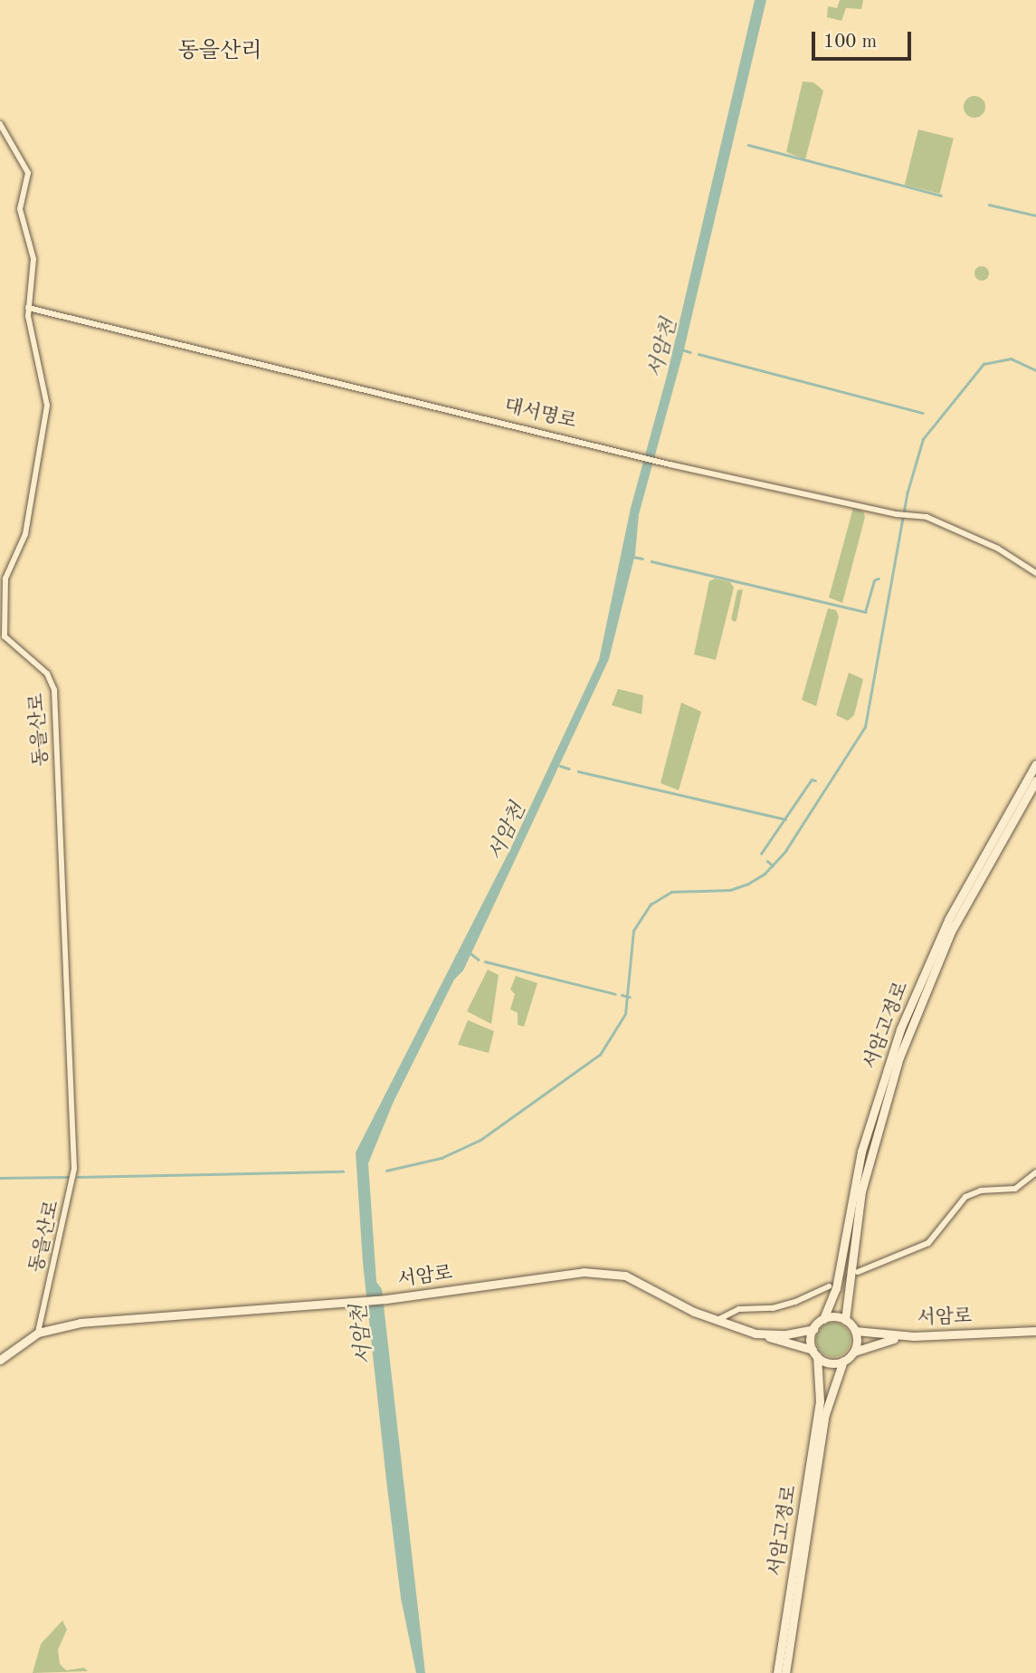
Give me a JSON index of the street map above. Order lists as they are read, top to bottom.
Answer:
{
  "streets": {
    "main road": ["서암고정로", "서암로"],
    "street": ["대서명로", "동을산로"]
  },
  "crossings": [
    ["대서명로", "동을산로"],
    ["동을산로", "서암로"],
    ["서암고정로", "서암로"]
  ],
  "districts": ["동을산리"],
  "water": ["서암천"],
  "scale_bar": "100 m"
}
